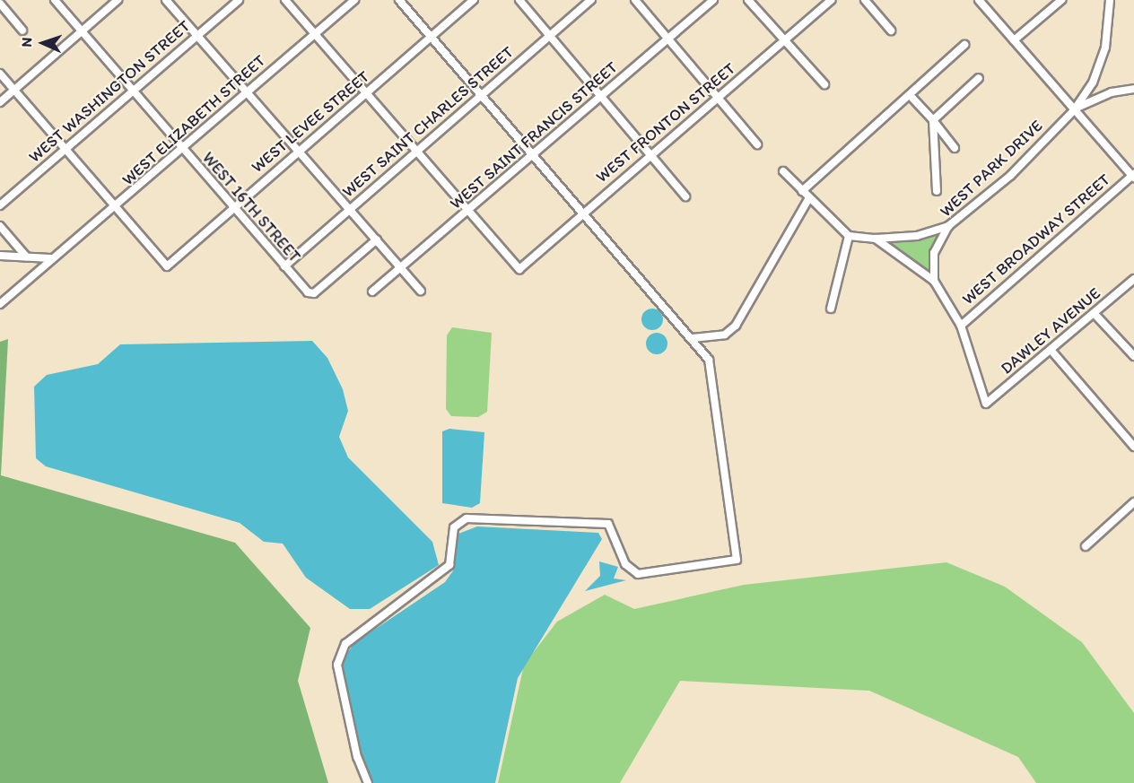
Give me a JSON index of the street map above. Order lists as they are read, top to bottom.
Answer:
{
  "streets": {
    "street": [
      "WEST WASHINGTON STREET",
      "WEST ELIZABETH STREET",
      "WEST LEVEE STREET",
      "WEST SAINT CHARLES STREET",
      "WEST FRONTON STREET",
      "WEST SAINT FRANCIS STREET",
      "WEST PARK DRIVE",
      "WEST 16TH STREET",
      "WEST BROADWAY STREET",
      "DAWLEY AVENUE"
    ]
  },
  "crossings": [
    ["WEST WASHINGTON STREET", "WEST 16TH STREET"],
    ["WEST ELIZABETH STREET", "WEST LEVEE STREET"],
    ["WEST ELIZABETH STREET", "WEST 16TH STREET"],
    ["WEST LEVEE STREET", "WEST 16TH STREET"],
    ["WEST SAINT CHARLES STREET", "WEST 16TH STREET"],
    ["WEST FRONTON STREET", "WEST SAINT FRANCIS STREET"],
    ["WEST BROADWAY STREET", "DAWLEY AVENUE"]
  ],
  "north": "left"
}
